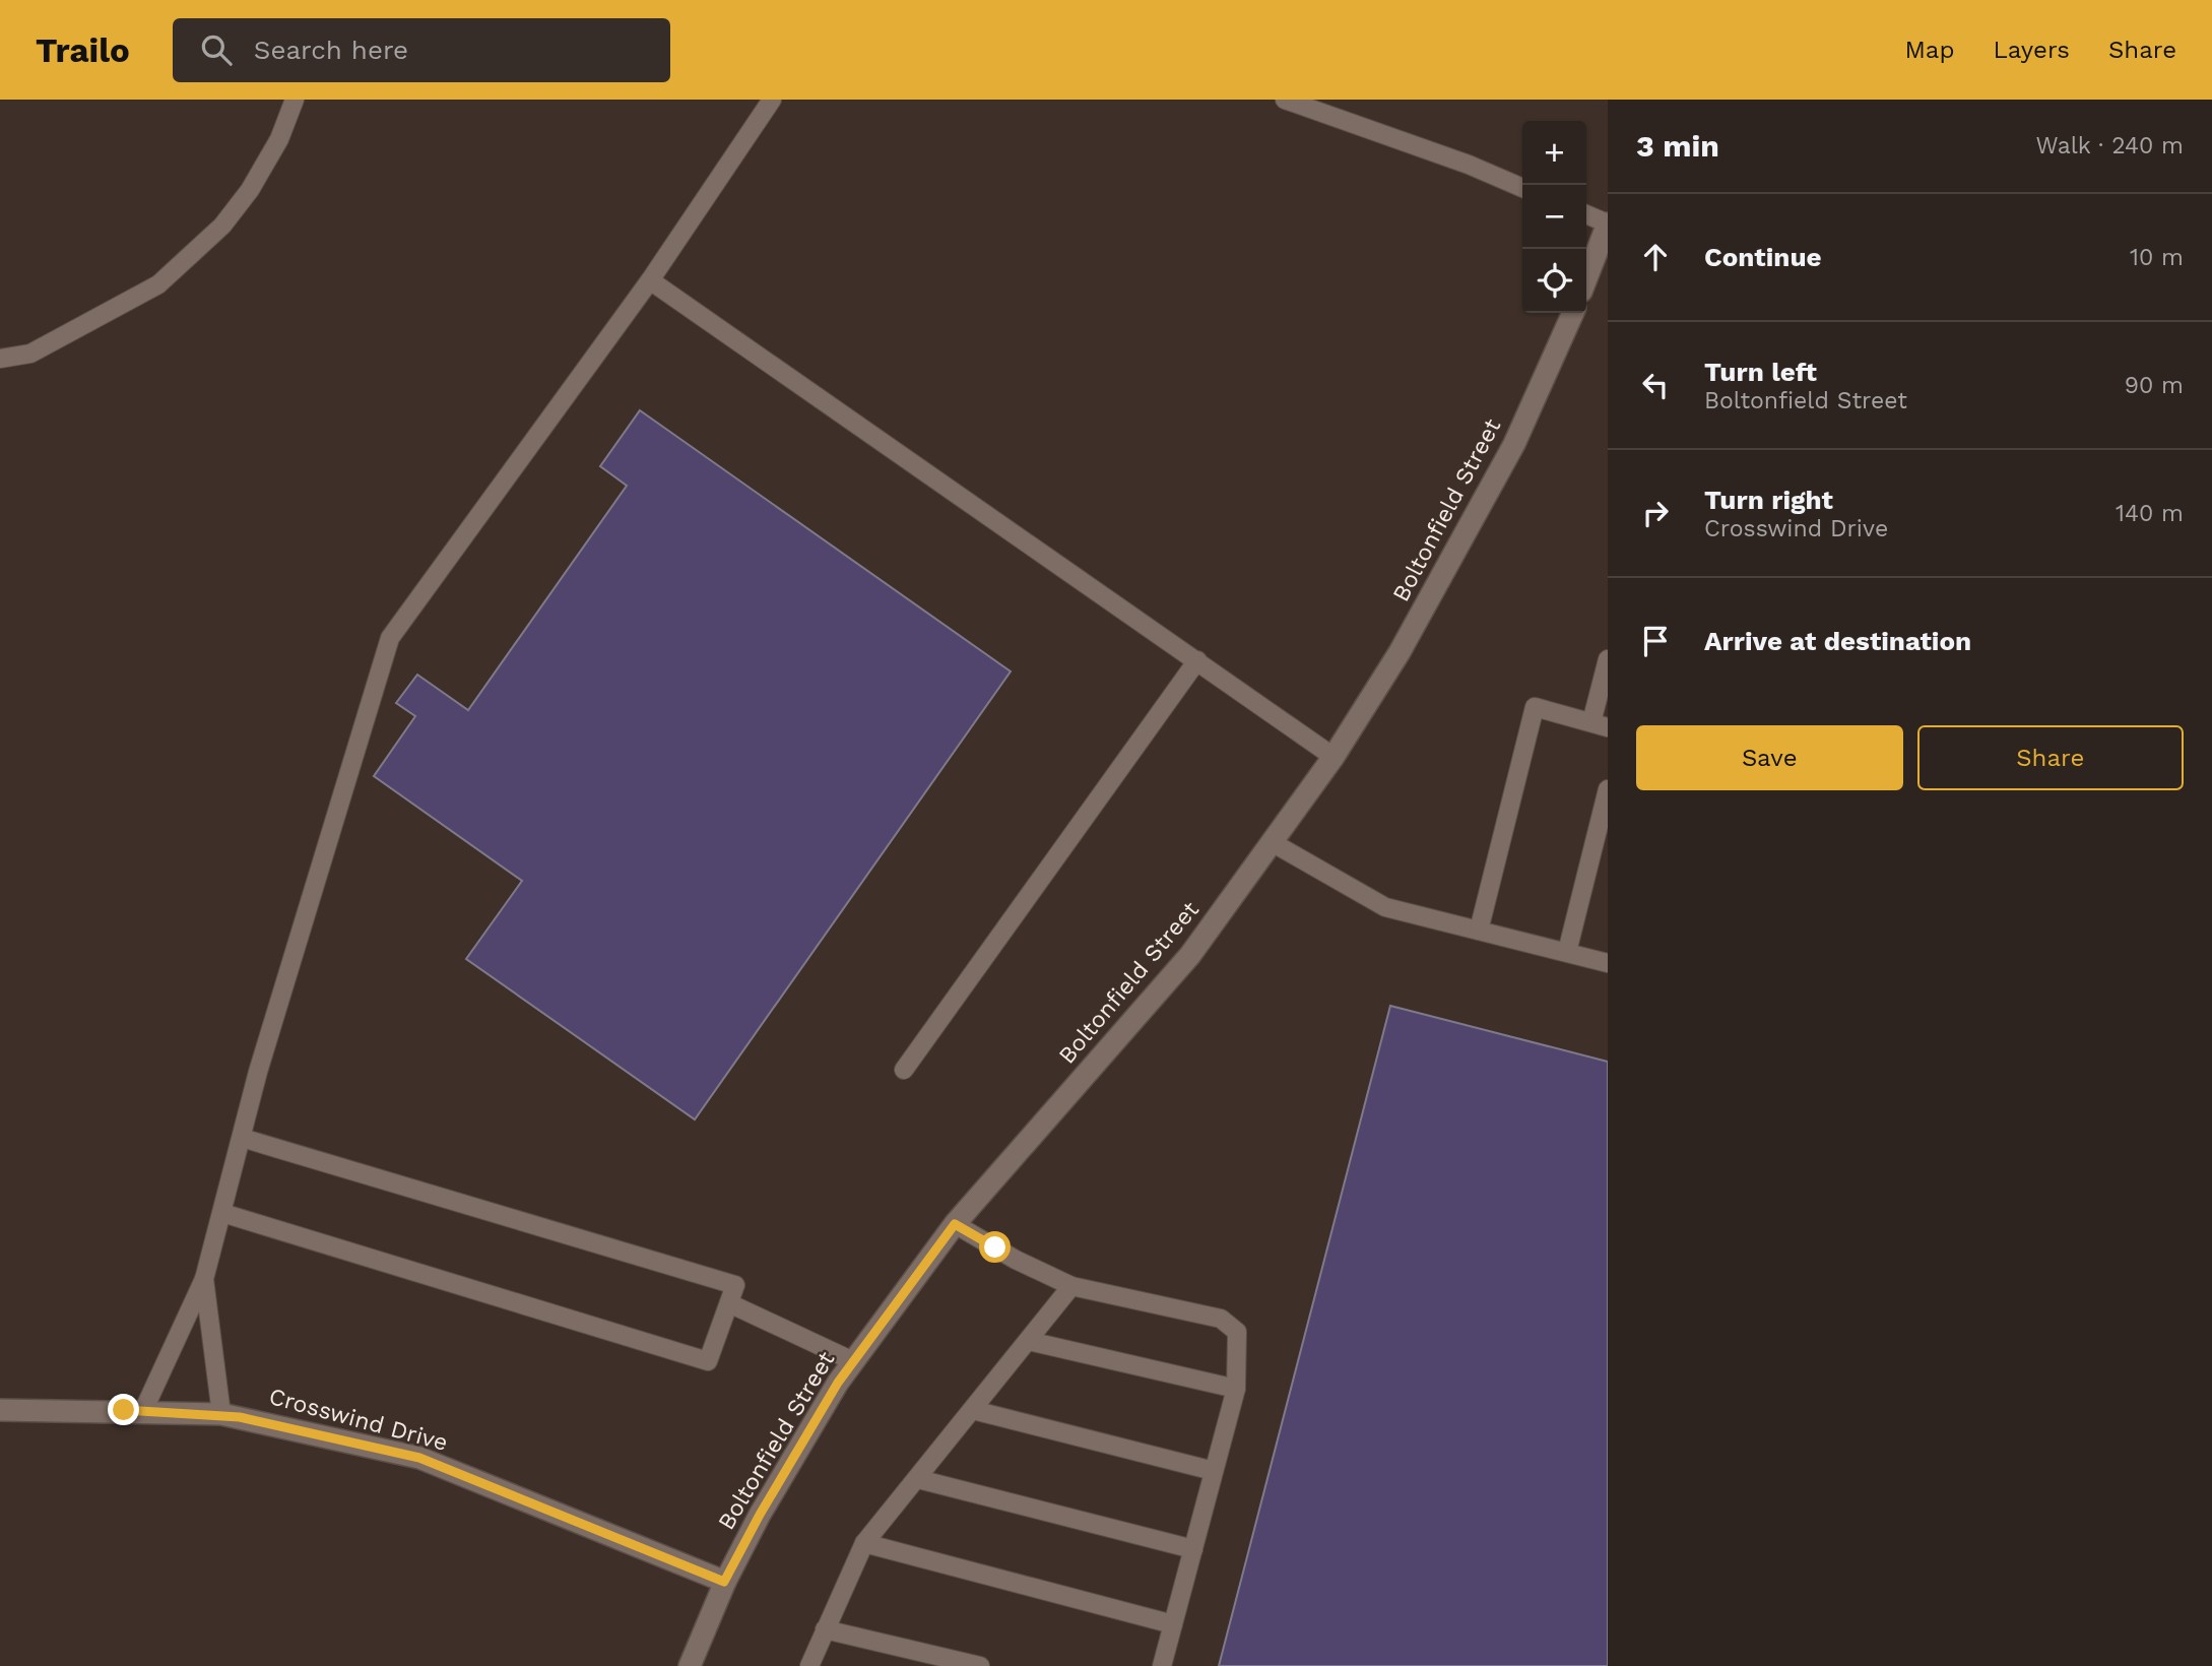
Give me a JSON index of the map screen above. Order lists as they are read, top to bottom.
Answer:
{
  "streets": {
    "street": ["Boltonfield Street", "Crosswind Drive"]
  },
  "crossings": [
    ["Boltonfield Street", "Crosswind Drive"]
  ],
  "page": {
    "header": "Trailo",
    "search": "Search here",
    "nav": ["Map", "Layers", "Share"],
    "heading": ["3 min", "Walk · 240 m"],
    "map_buttons": ["+", "−"],
    "list": [
      ["Continue", "10 m"],
      ["Turn left", "Boltonfield Street", "90 m"],
      ["Turn right", "Crosswind Drive", "140 m"],
      "Arrive at destination"
    ],
    "buttons": ["Save", "Share"]
  }
}
